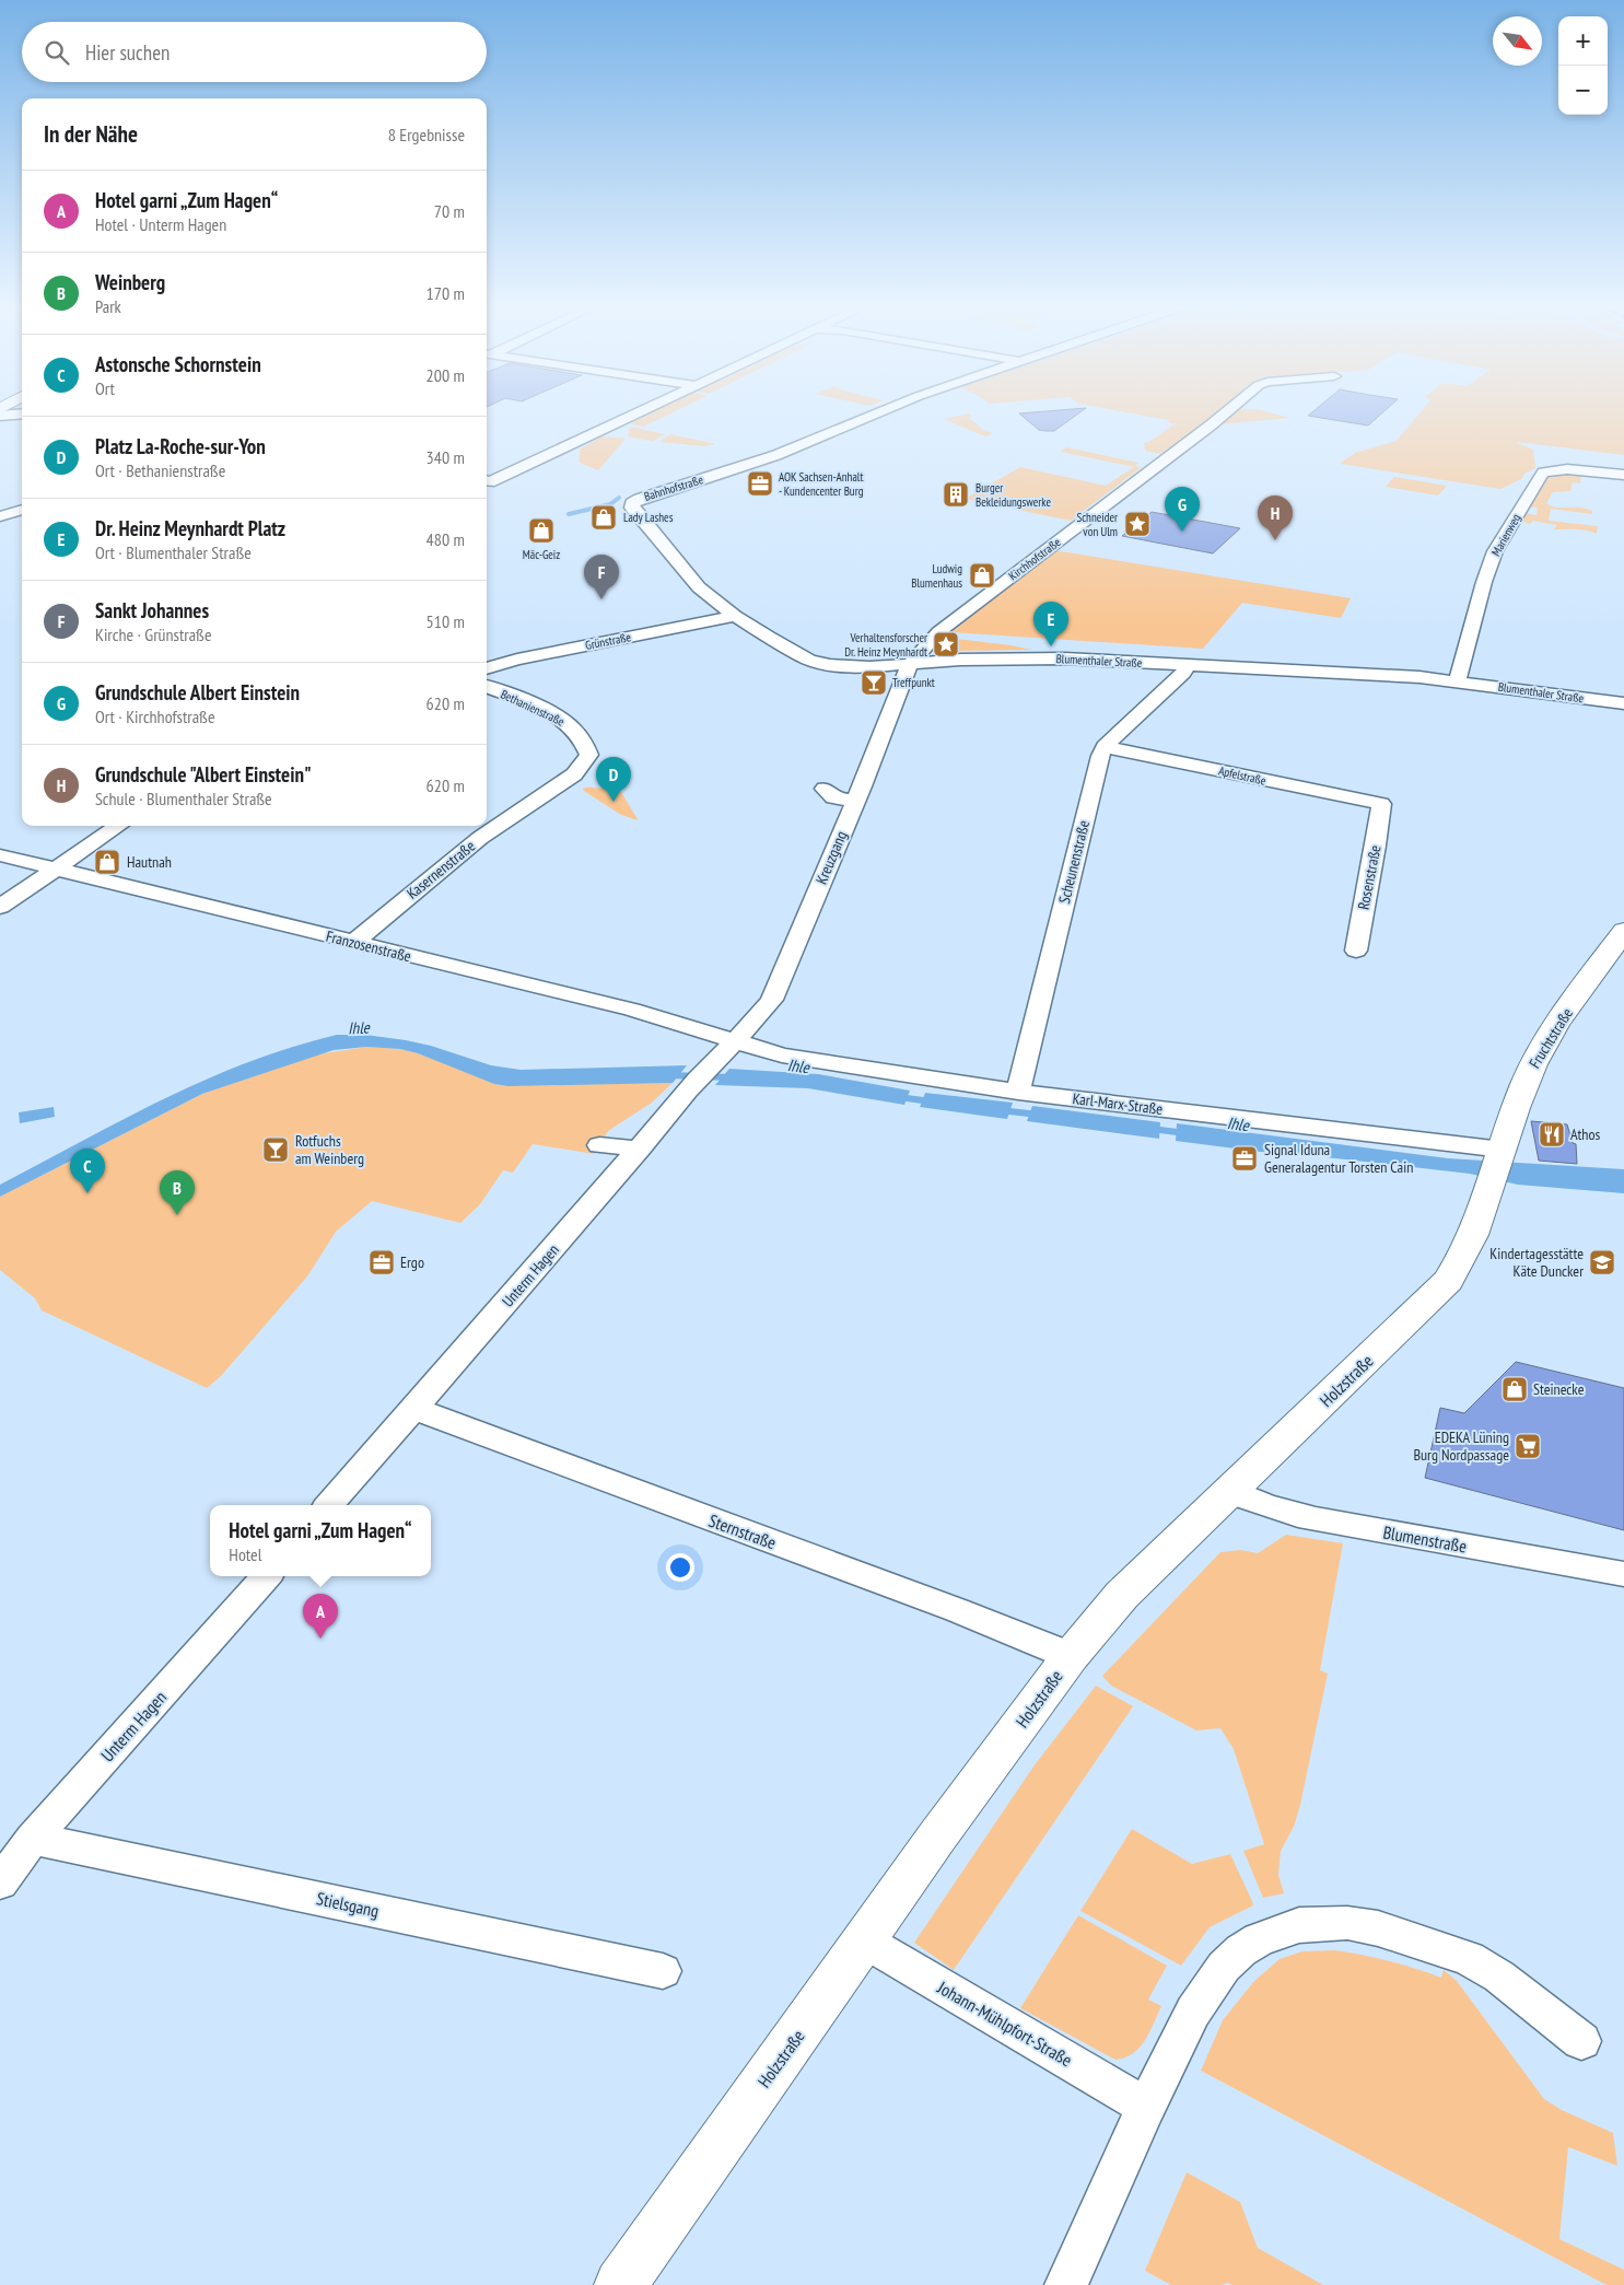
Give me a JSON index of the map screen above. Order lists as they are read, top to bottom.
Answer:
{
  "streets": {
    "street": [
      "Bahnhofstraße",
      "Marienweg",
      "Kirchhofstraße",
      "Grünstraße",
      "Blumenthaler Straße",
      "Bethanienstraße",
      "Apfelstraße",
      "Kreuzgang",
      "Scheunenstraße",
      "Kasernenstraße",
      "Rosenstraße",
      "Franzosenstraße",
      "Fruchtstraße",
      "Karl-Marx-Straße",
      "Unterm Hagen",
      "Holzstraße",
      "Sternstraße",
      "Blumenstraße",
      "Stielsgang",
      "Johann-Mühlpfort-Straße"
    ]
  },
  "crossings": [
    ["Bahnhofstraße", "Blumenthaler Straße"],
    ["Marienweg", "Blumenthaler Straße"],
    ["Kirchhofstraße", "Blumenthaler Straße"],
    ["Kirchhofstraße", "Kreuzgang"],
    ["Grünstraße", "Blumenthaler Straße"],
    ["Blumenthaler Straße", "Kreuzgang"],
    ["Bethanienstraße", "Kasernenstraße"],
    ["Apfelstraße", "Scheunenstraße"],
    ["Apfelstraße", "Rosenstraße"],
    ["Kreuzgang", "Franzosenstraße"],
    ["Kreuzgang", "Karl-Marx-Straße"],
    ["Kreuzgang", "Unterm Hagen"],
    ["Scheunenstraße", "Karl-Marx-Straße"],
    ["Kasernenstraße", "Franzosenstraße"],
    ["Franzosenstraße", "Karl-Marx-Straße"],
    ["Franzosenstraße", "Unterm Hagen"],
    ["Fruchtstraße", "Karl-Marx-Straße"],
    ["Fruchtstraße", "Holzstraße"],
    ["Karl-Marx-Straße", "Unterm Hagen"],
    ["Karl-Marx-Straße", "Holzstraße"],
    ["Unterm Hagen", "Sternstraße"],
    ["Unterm Hagen", "Stielsgang"],
    ["Holzstraße", "Sternstraße"],
    ["Holzstraße", "Blumenstraße"],
    ["Holzstraße", "Johann-Mühlpfort-Straße"]
  ],
  "water": ["Ihle"],
  "places": {
    "office": ["AOK Sachsen-Anhalt - Kundencenter Burg", "Signal Iduna Generalagentur Torsten Cain", "Ergo"],
    "building": ["Burger Bekleidungswerke"],
    "shop": [
      "Lady Lashes",
      "Mäc-Geiz",
      "Ludwig Blumenhaus",
      "Hautnah",
      "Steinecke"
    ],
    "place": ["Schneider von Ulm", "Verhaltensforscher Dr. Heinz Meynhardt"],
    "bar": ["Treffpunkt", "Rotfuchs am Weinberg"],
    "restaurant": ["Athos"],
    "school or university": ["Kindertagesstätte Käte Duncker"],
    "supermarket": ["EDEKA Lüning Burg Nordpassage"]
  },
  "north": "bottom right",
  "page": {
    "map_buttons": ["+", "−"],
    "search": "Hier suchen",
    "heading": ["In der Nähe", "8 Ergebnisse"],
    "list": [
      {
        "mark": "A",
        "name": "Hotel garni „Zum Hagen“",
        "note": "Hotel · Unterm Hagen",
        "value": "70 m"
      },
      {
        "mark": "B",
        "name": "Weinberg",
        "note": "Park",
        "value": "170 m"
      },
      {
        "mark": "C",
        "name": "Astonsche Schornstein",
        "note": "Ort",
        "value": "200 m"
      },
      {
        "mark": "D",
        "name": "Platz La-Roche-sur-Yon",
        "note": "Ort · Bethanienstraße",
        "value": "340 m"
      },
      {
        "mark": "E",
        "name": "Dr. Heinz Meynhardt Platz",
        "note": "Ort · Blumenthaler Straße",
        "value": "480 m"
      },
      {
        "mark": "F",
        "name": "Sankt Johannes",
        "note": "Kirche · Grünstraße",
        "value": "510 m"
      },
      {
        "mark": "G",
        "name": "Grundschule Albert Einstein",
        "note": "Ort · Kirchhofstraße",
        "value": "620 m"
      },
      {
        "mark": "H",
        "name": "Grundschule \"Albert Einstein\"",
        "note": "Schule · Blumenthaler Straße",
        "value": "620 m"
      }
    ],
    "pins": [
      "G",
      "H",
      "F",
      "E",
      "D",
      "C",
      "B",
      "A"
    ],
    "popup": ["Hotel garni „Zum Hagen“", "Hotel"]
  }
}
